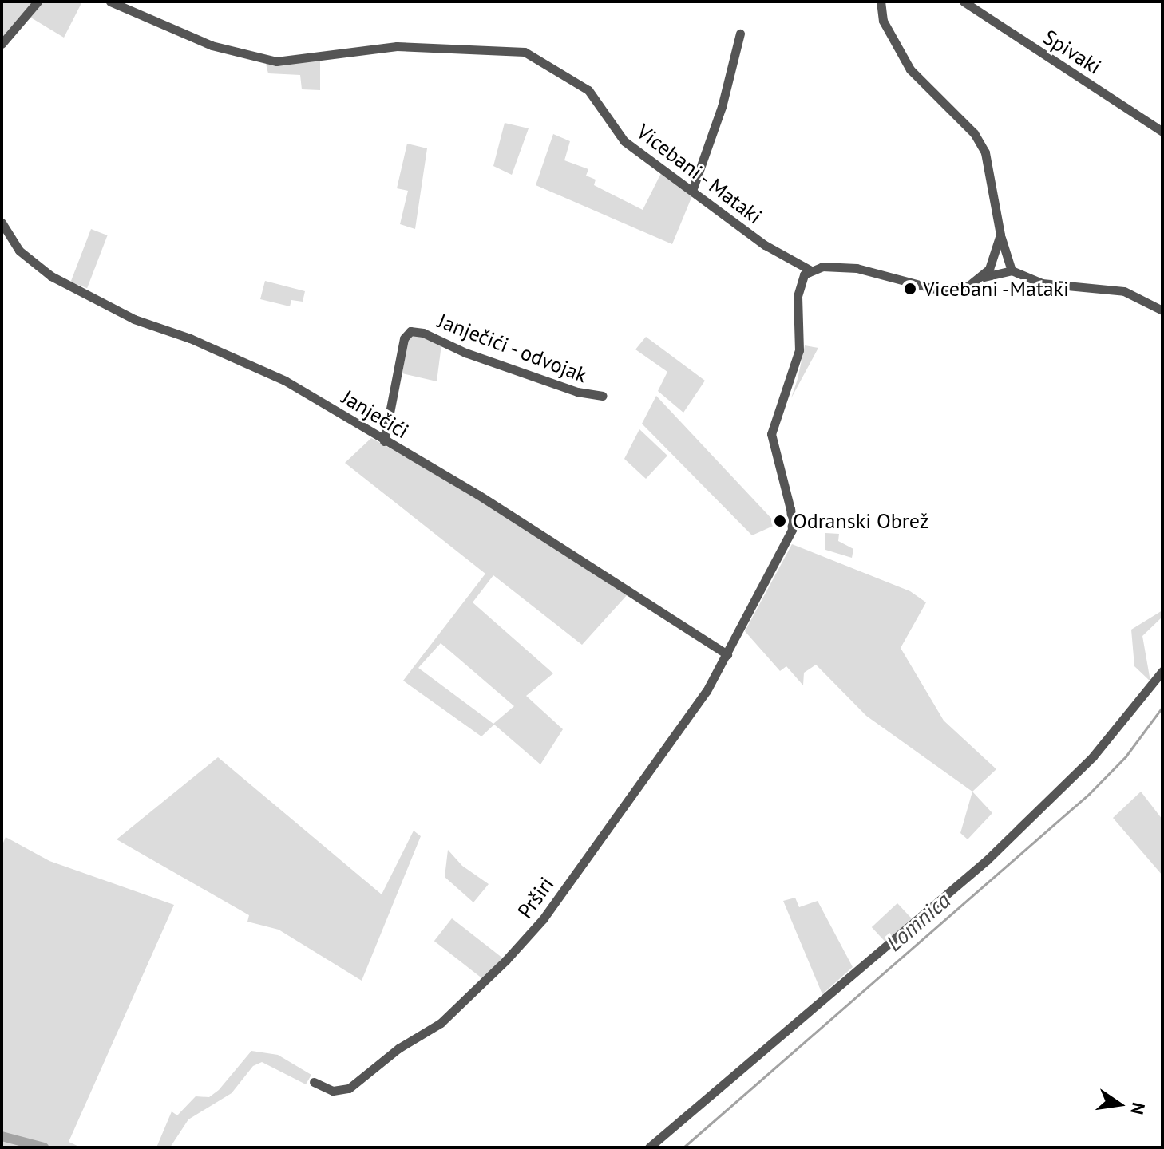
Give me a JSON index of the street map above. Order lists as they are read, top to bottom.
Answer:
{
  "streets": {
    "street": [
      "Spivaki",
      "Vicebani - Mataki",
      "Janječići - odvojak",
      "Janječići",
      "Prširi"
    ]
  },
  "crossings": [
    ["Vicebani - Mataki", "Prširi"],
    ["Janječići - odvojak", "Janječići"],
    ["Janječići", "Prširi"]
  ],
  "water": ["Lomnica"],
  "places": ["Vicebani -Mataki", "Odranski Obrež"],
  "north": "right"
}
